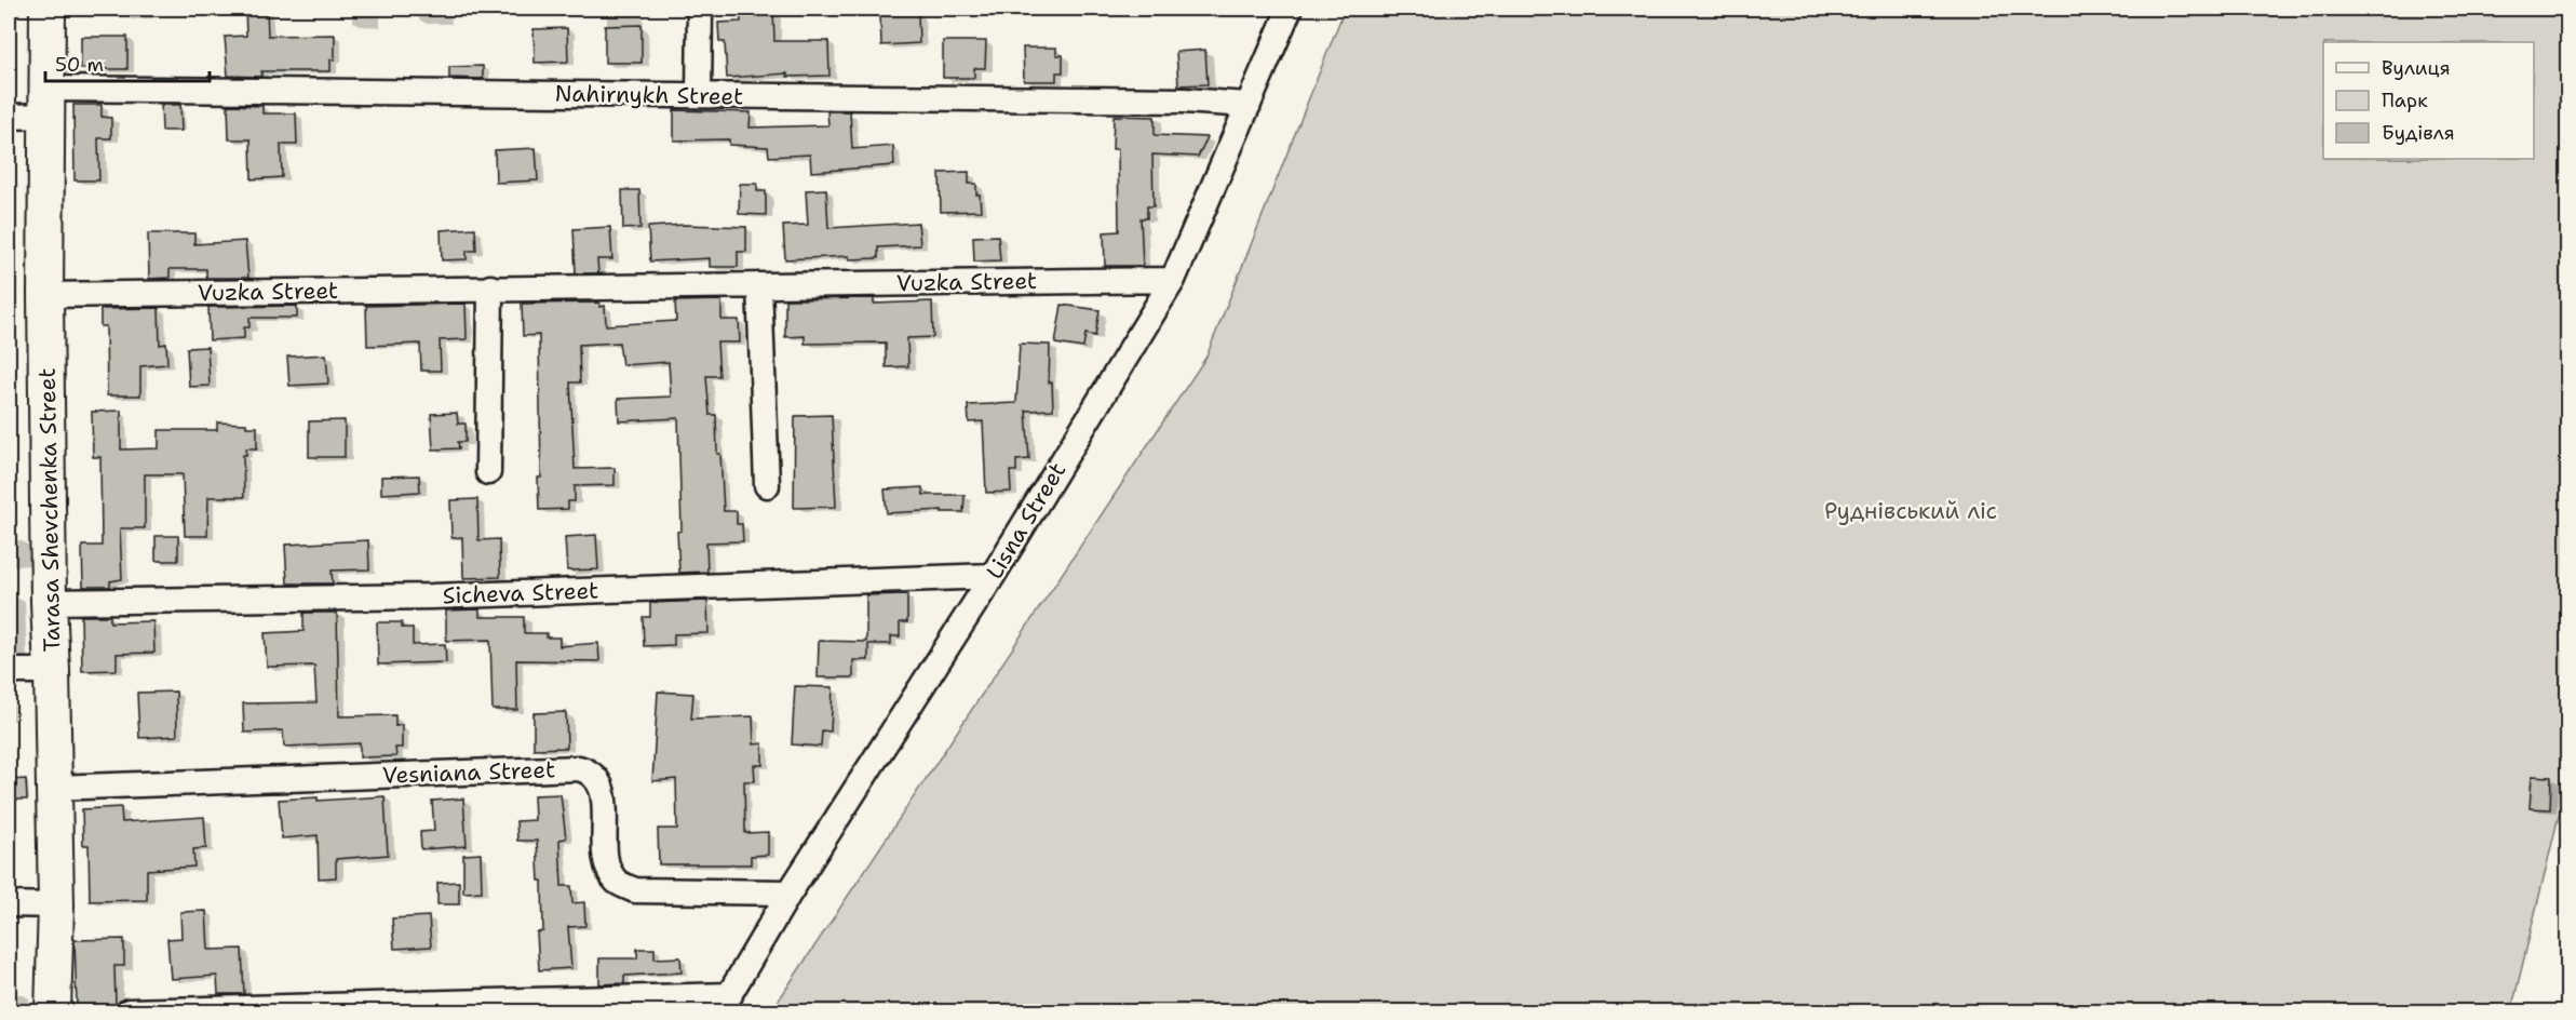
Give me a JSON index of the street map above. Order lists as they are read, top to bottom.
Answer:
{
  "streets": {
    "street": [
      "Nahirnykh Street",
      "Vuzka Street",
      "Tarasa Shevchenka Street",
      "Lisna Street",
      "Sicheva Street",
      "Vesniana Street"
    ]
  },
  "crossings": [
    ["Nahirnykh Street", "Tarasa Shevchenka Street"],
    ["Nahirnykh Street", "Lisna Street"],
    ["Vuzka Street", "Tarasa Shevchenka Street"],
    ["Vuzka Street", "Lisna Street"],
    ["Tarasa Shevchenka Street", "Sicheva Street"],
    ["Tarasa Shevchenka Street", "Vesniana Street"],
    ["Lisna Street", "Sicheva Street"],
    ["Lisna Street", "Vesniana Street"]
  ],
  "parks": ["Руднівський ліс"],
  "legend": ["Вулиця", "Парк", "Будівля"],
  "scale_bar": "50 m"
}
